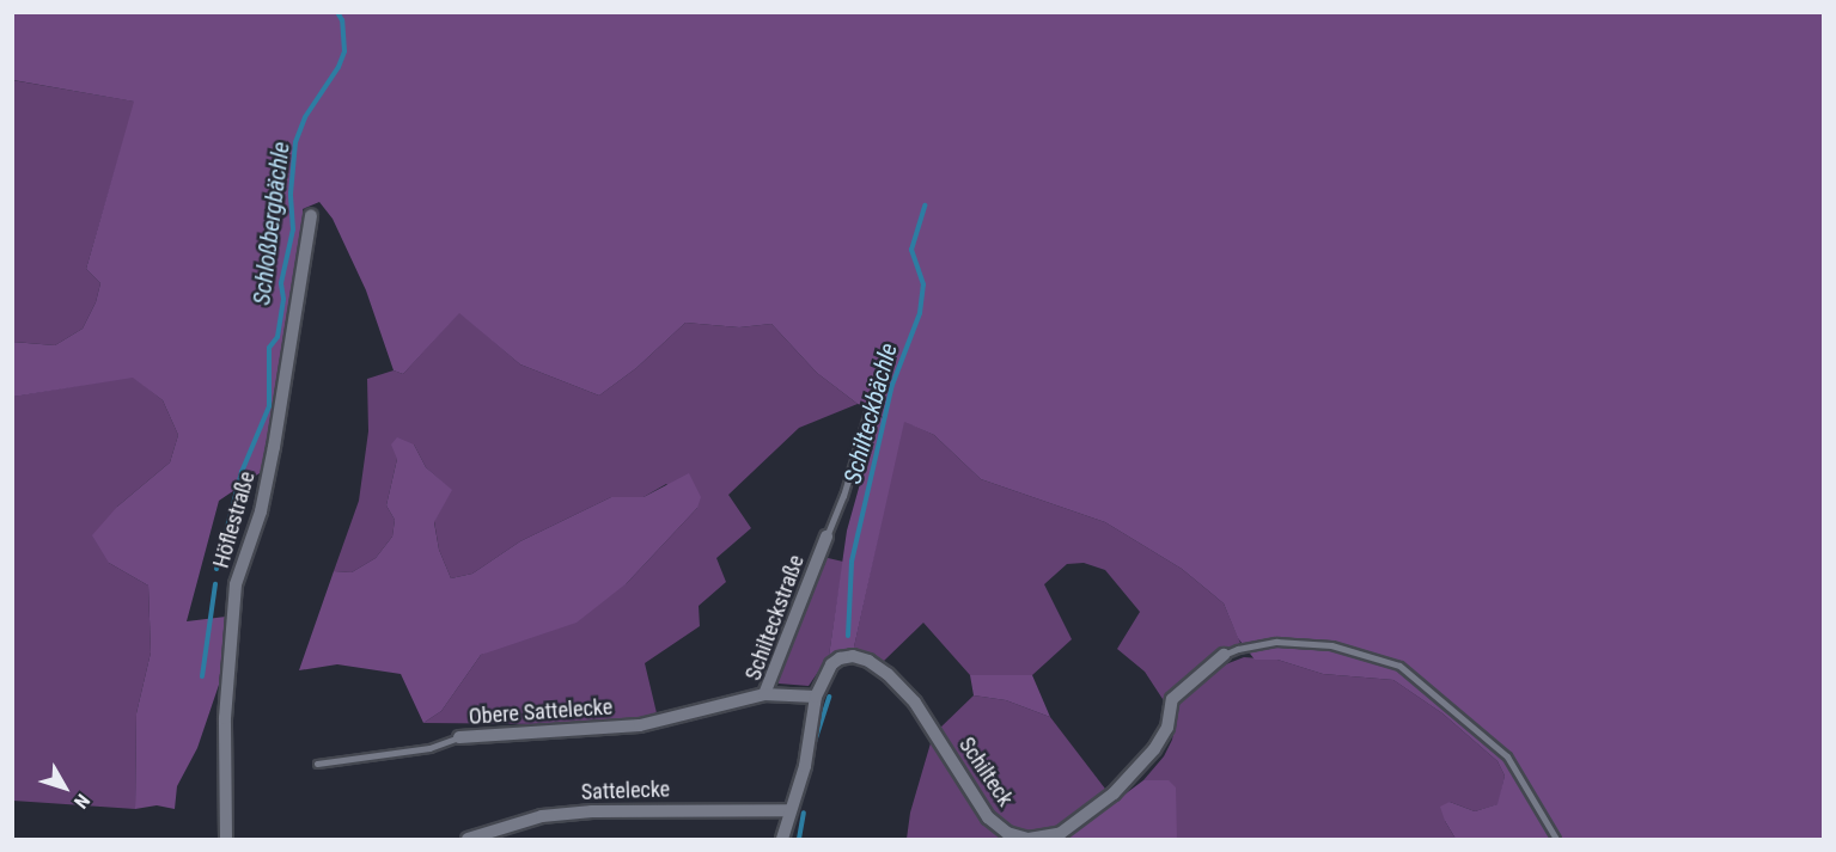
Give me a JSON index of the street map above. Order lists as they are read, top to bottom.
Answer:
{
  "streets": {
    "street": [
      "Höflestraße",
      "Schilteckstraße",
      "Obere Sattelecke",
      "Schilteck",
      "Sattelecke"
    ]
  },
  "crossings": [
    ["Schilteckstraße", "Obere Sattelecke"],
    ["Schilteckstraße", "Schilteck"]
  ],
  "water": ["Schloßbergbächle", "Schilteckbächle"],
  "north": "bottom right"
}
